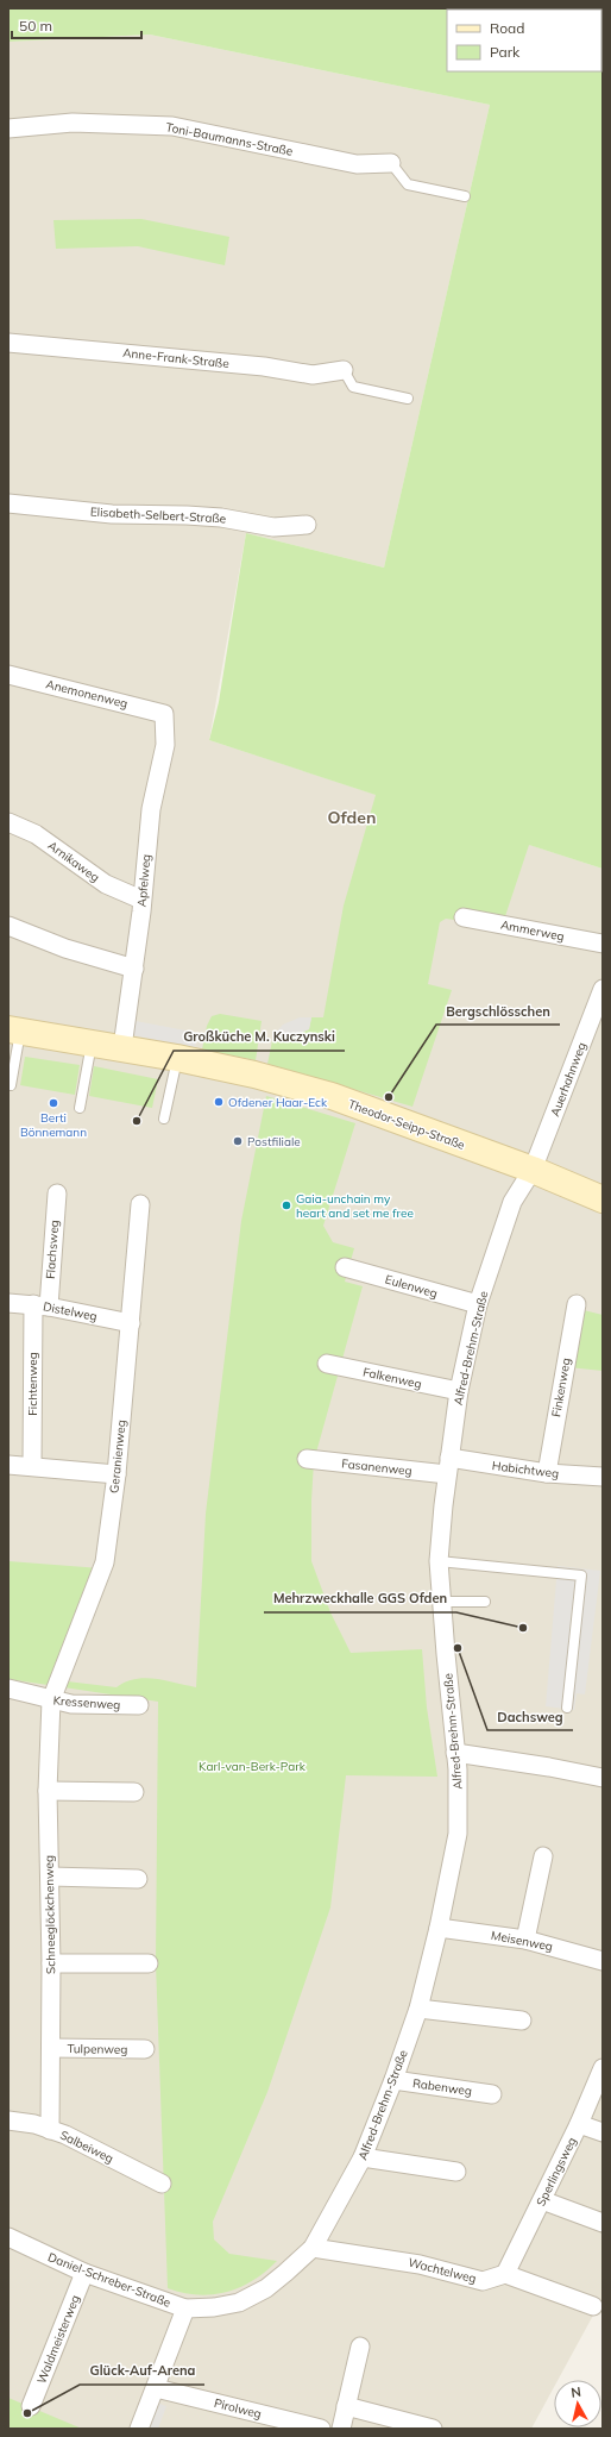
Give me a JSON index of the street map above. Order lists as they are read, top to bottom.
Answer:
{
  "streets": {
    "street": [
      "Toni-Baumanns-Straße",
      "Anne-Frank-Straße",
      "Elisabeth-Selbert-Straße",
      "Anemonenweg",
      "Arnikaweg",
      "Apfelweg",
      "Ammerweg",
      "Auerhahnweg",
      "Theodor-Seipp-Straße",
      "Flachsweg",
      "Eulenweg",
      "Distelweg",
      "Alfred-Brehm-Straße",
      "Falkenweg",
      "Fichtenweg",
      "Finkenweg",
      "Geranienweg",
      "Fasanenweg",
      "Habichtweg",
      "Kressenweg",
      "Schneeglöckchenweg",
      "Meisenweg",
      "Tulpenweg",
      "Rabenweg",
      "Salbeiweg",
      "Sperlingsweg",
      "Wachtelweg",
      "Daniel-Schreber-Straße",
      "Waldmeisterweg",
      "Pirolweg"
    ]
  },
  "crossings": [
    ["Anemonenweg", "Apfelweg"],
    ["Arnikaweg", "Apfelweg"],
    ["Apfelweg", "Theodor-Seipp-Straße"],
    ["Auerhahnweg", "Theodor-Seipp-Straße"],
    ["Auerhahnweg", "Alfred-Brehm-Straße"],
    ["Theodor-Seipp-Straße", "Alfred-Brehm-Straße"],
    ["Flachsweg", "Distelweg"],
    ["Flachsweg", "Fichtenweg"],
    ["Eulenweg", "Alfred-Brehm-Straße"],
    ["Distelweg", "Fichtenweg"],
    ["Distelweg", "Geranienweg"],
    ["Alfred-Brehm-Straße", "Falkenweg"],
    ["Alfred-Brehm-Straße", "Fasanenweg"],
    ["Alfred-Brehm-Straße", "Habichtweg"],
    ["Alfred-Brehm-Straße", "Meisenweg"],
    ["Alfred-Brehm-Straße", "Rabenweg"],
    ["Alfred-Brehm-Straße", "Wachtelweg"],
    ["Alfred-Brehm-Straße", "Daniel-Schreber-Straße"],
    ["Finkenweg", "Habichtweg"],
    ["Geranienweg", "Kressenweg"],
    ["Geranienweg", "Schneeglöckchenweg"],
    ["Fasanenweg", "Habichtweg"],
    ["Kressenweg", "Schneeglöckchenweg"],
    ["Schneeglöckchenweg", "Tulpenweg"],
    ["Schneeglöckchenweg", "Salbeiweg"],
    ["Sperlingsweg", "Wachtelweg"],
    ["Daniel-Schreber-Straße", "Waldmeisterweg"]
  ],
  "districts": ["Ofden"],
  "parks": ["Karl-van-Berk-Park"],
  "places": [
    "Bergschlösschen",
    "Ofdener Haar-Eck",
    "Berti Bönnemann",
    "Großküche M. Kuczynski",
    "Postfiliale",
    "Gaia-unchain my heart and set me free",
    "Mehrzweckhalle GGS Ofden",
    "Dachsweg",
    "Glück-Auf-Arena"
  ],
  "legend": ["Road", "Park"],
  "scale_bar": "50 m",
  "north": "top"
}
